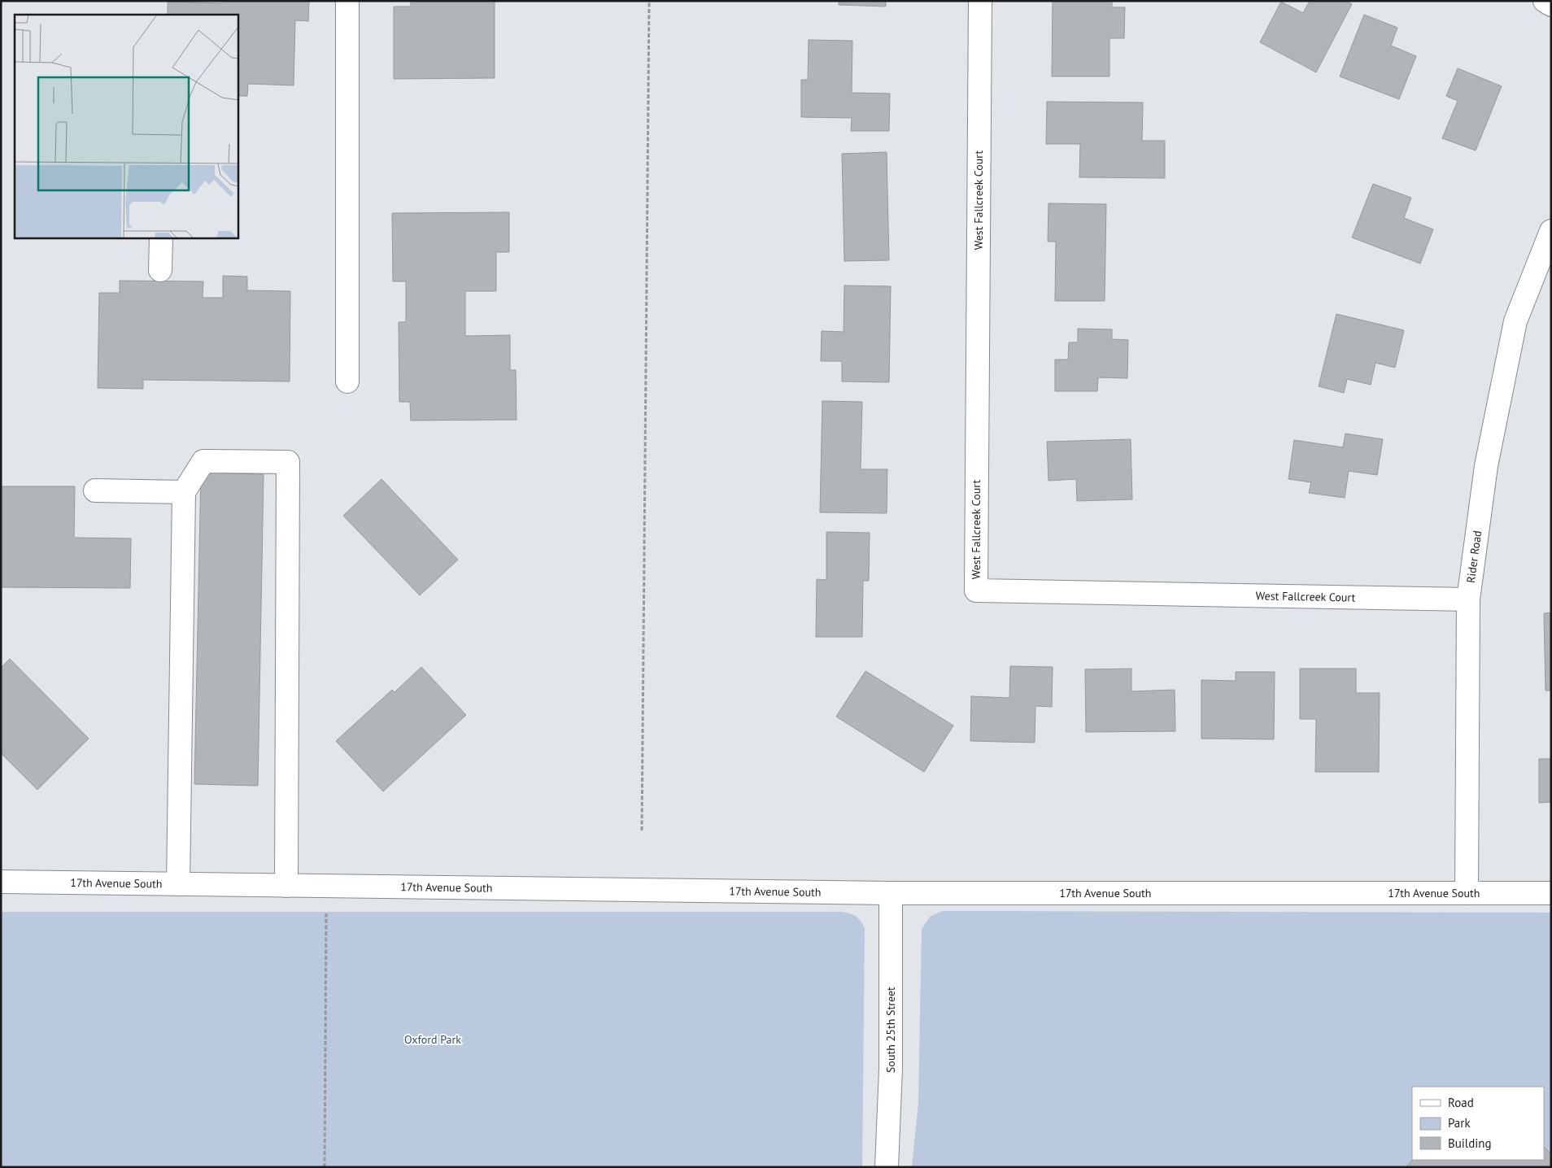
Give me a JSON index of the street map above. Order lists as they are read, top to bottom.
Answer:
{
  "streets": {
    "street": [
      "West Fallcreek Court",
      "Rider Road",
      "17th Avenue South",
      "South 25th Street"
    ]
  },
  "crossings": [
    ["West Fallcreek Court", "Rider Road"],
    ["Rider Road", "17th Avenue South"],
    ["17th Avenue South", "South 25th Street"]
  ],
  "parks": ["Oxford Park"],
  "legend": ["Road", "Park", "Building"]
}
